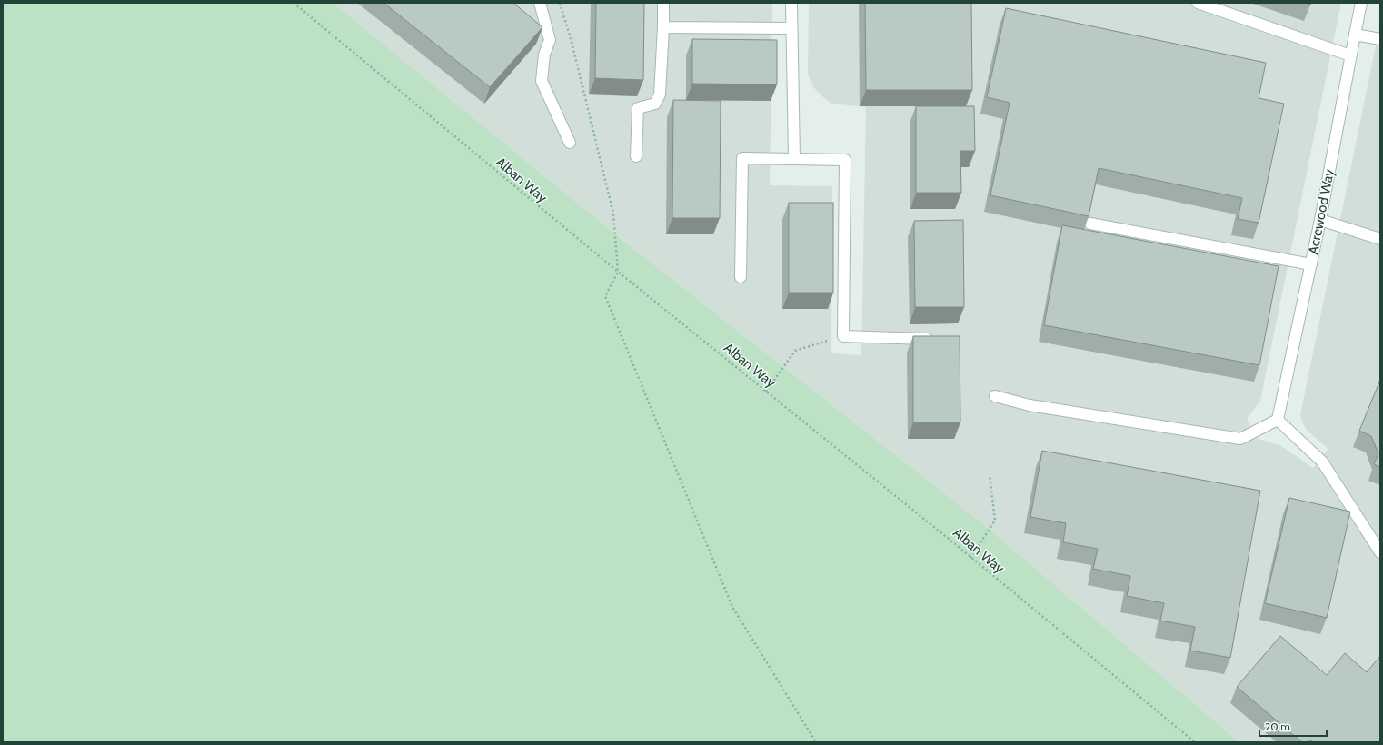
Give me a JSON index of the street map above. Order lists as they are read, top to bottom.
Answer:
{
  "streets": {
    "street": ["Acrewood Way"],
    "path": ["Alban Way"]
  },
  "scale_bar": "20 m"
}
